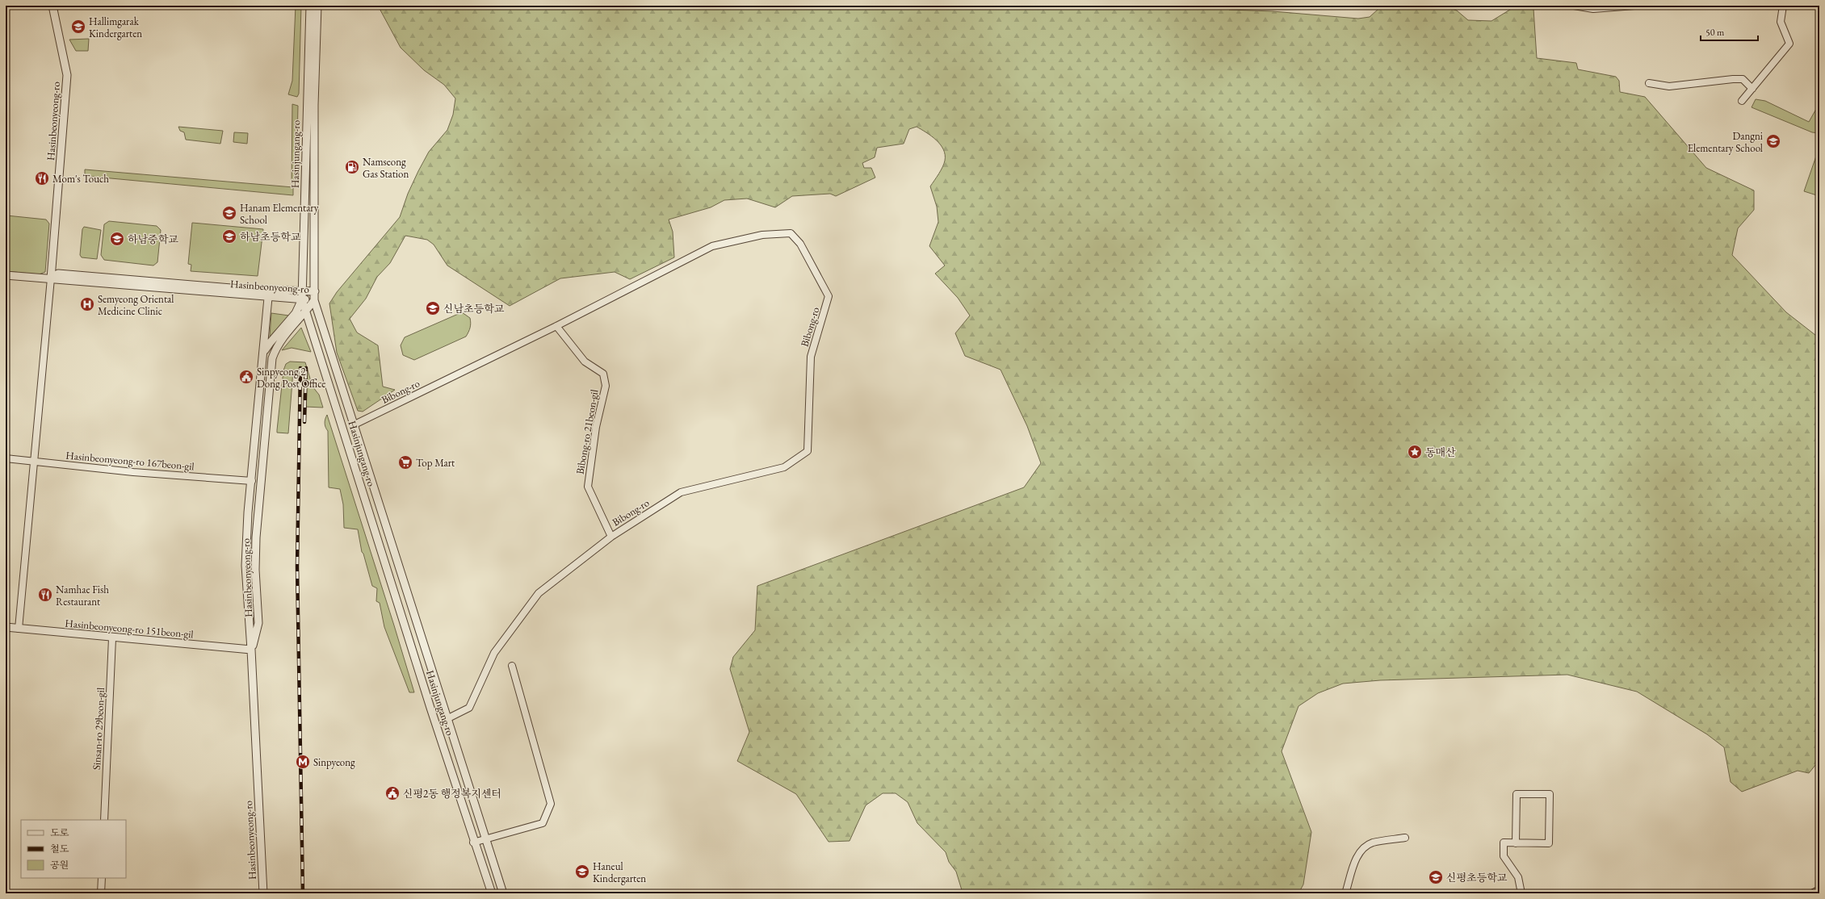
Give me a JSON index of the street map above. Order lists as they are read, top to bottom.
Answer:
{
  "streets": {
    "street": [
      "Hasinbeonyeong-ro",
      "Hasinjungang-ro",
      "Bibong-ro",
      "Bibong-ro 21beon-gil",
      "Hasinbeonyeong-ro 167beon-gil",
      "Hasinbeonyeong-ro 151beon-gil",
      "Sinsan-ro 29beon-gil"
    ]
  },
  "crossings": [
    ["Hasinbeonyeong-ro", "Hasinjungang-ro"],
    ["Hasinbeonyeong-ro", "Hasinbeonyeong-ro 167beon-gil"],
    ["Hasinbeonyeong-ro", "Hasinbeonyeong-ro 151beon-gil"],
    ["Bibong-ro", "Bibong-ro 21beon-gil"],
    ["Hasinbeonyeong-ro 151beon-gil", "Sinsan-ro 29beon-gil"]
  ],
  "places": {
    "school or university": [
      "Hallimgarak Kindergarten",
      "Dangni Elementary School",
      "Hanam Elementary School",
      "하남초등학교",
      "하남중학교",
      "신남초등학교",
      "Haneul Kindergarten",
      "신평초등학교"
    ],
    "fuel station": ["Namseong Gas Station"],
    "restaurant": ["Mom's Touch", "Namhae Fish Restaurant"],
    "hospital": ["Semyeong Oriental Medicine Clinic"],
    "public building": ["Sinpyeong 2 Dong Post Office", "신평2동 행정복지센터"],
    "place": ["동매산"],
    "supermarket": ["Top Mart"],
    "metro station": ["Sinpyeong"]
  },
  "legend": ["도로", "철도", "공원"],
  "scale_bar": "50 m"
}
